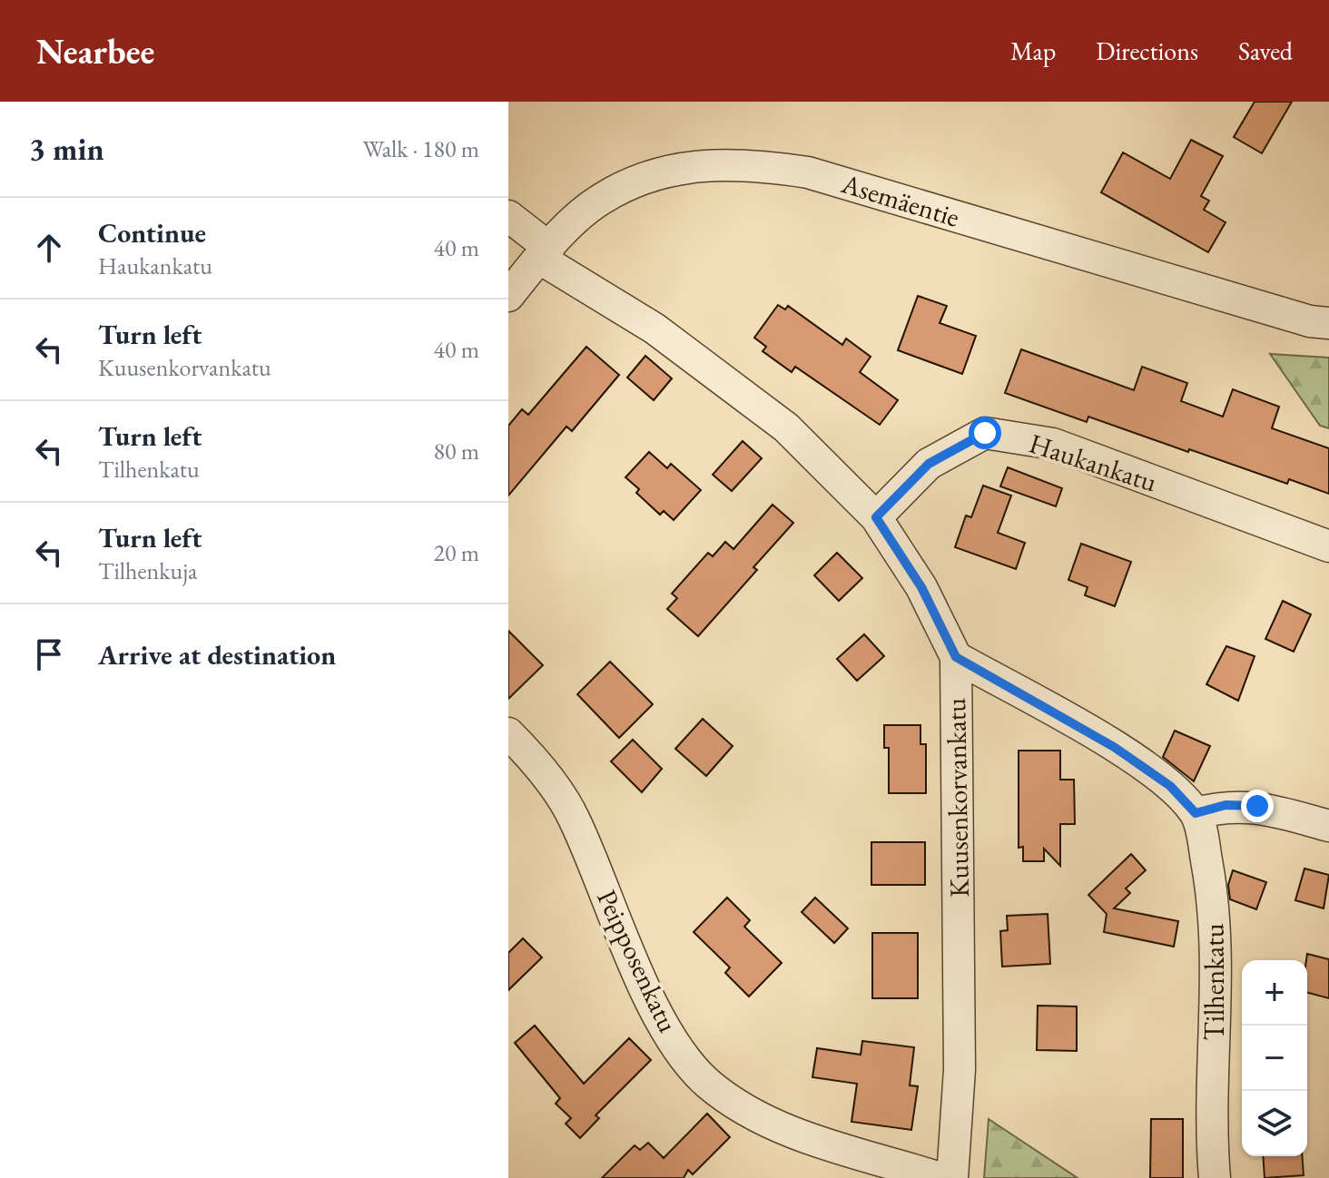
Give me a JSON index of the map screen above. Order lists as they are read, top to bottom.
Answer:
{
  "streets": {
    "street": [
      "Asemäentie",
      "Haukankatu",
      "Kuusenkorvankatu",
      "Peipposenkatu",
      "Tilhenkatu"
    ]
  },
  "crossings": [
    ["Asemäentie", "Kuusenkorvankatu"],
    ["Haukankatu", "Kuusenkorvankatu"]
  ],
  "page": {
    "header": "Nearbee",
    "nav": ["Map", "Directions", "Saved"],
    "heading": ["3 min", "Walk · 180 m"],
    "list": [
      ["Continue", "Haukankatu", "40 m"],
      ["Turn left", "Kuusenkorvankatu", "40 m"],
      ["Turn left", "Tilhenkatu", "80 m"],
      ["Turn left", "Tilhenkuja", "20 m"],
      "Arrive at destination"
    ],
    "map_buttons": ["+", "−"]
  }
}
